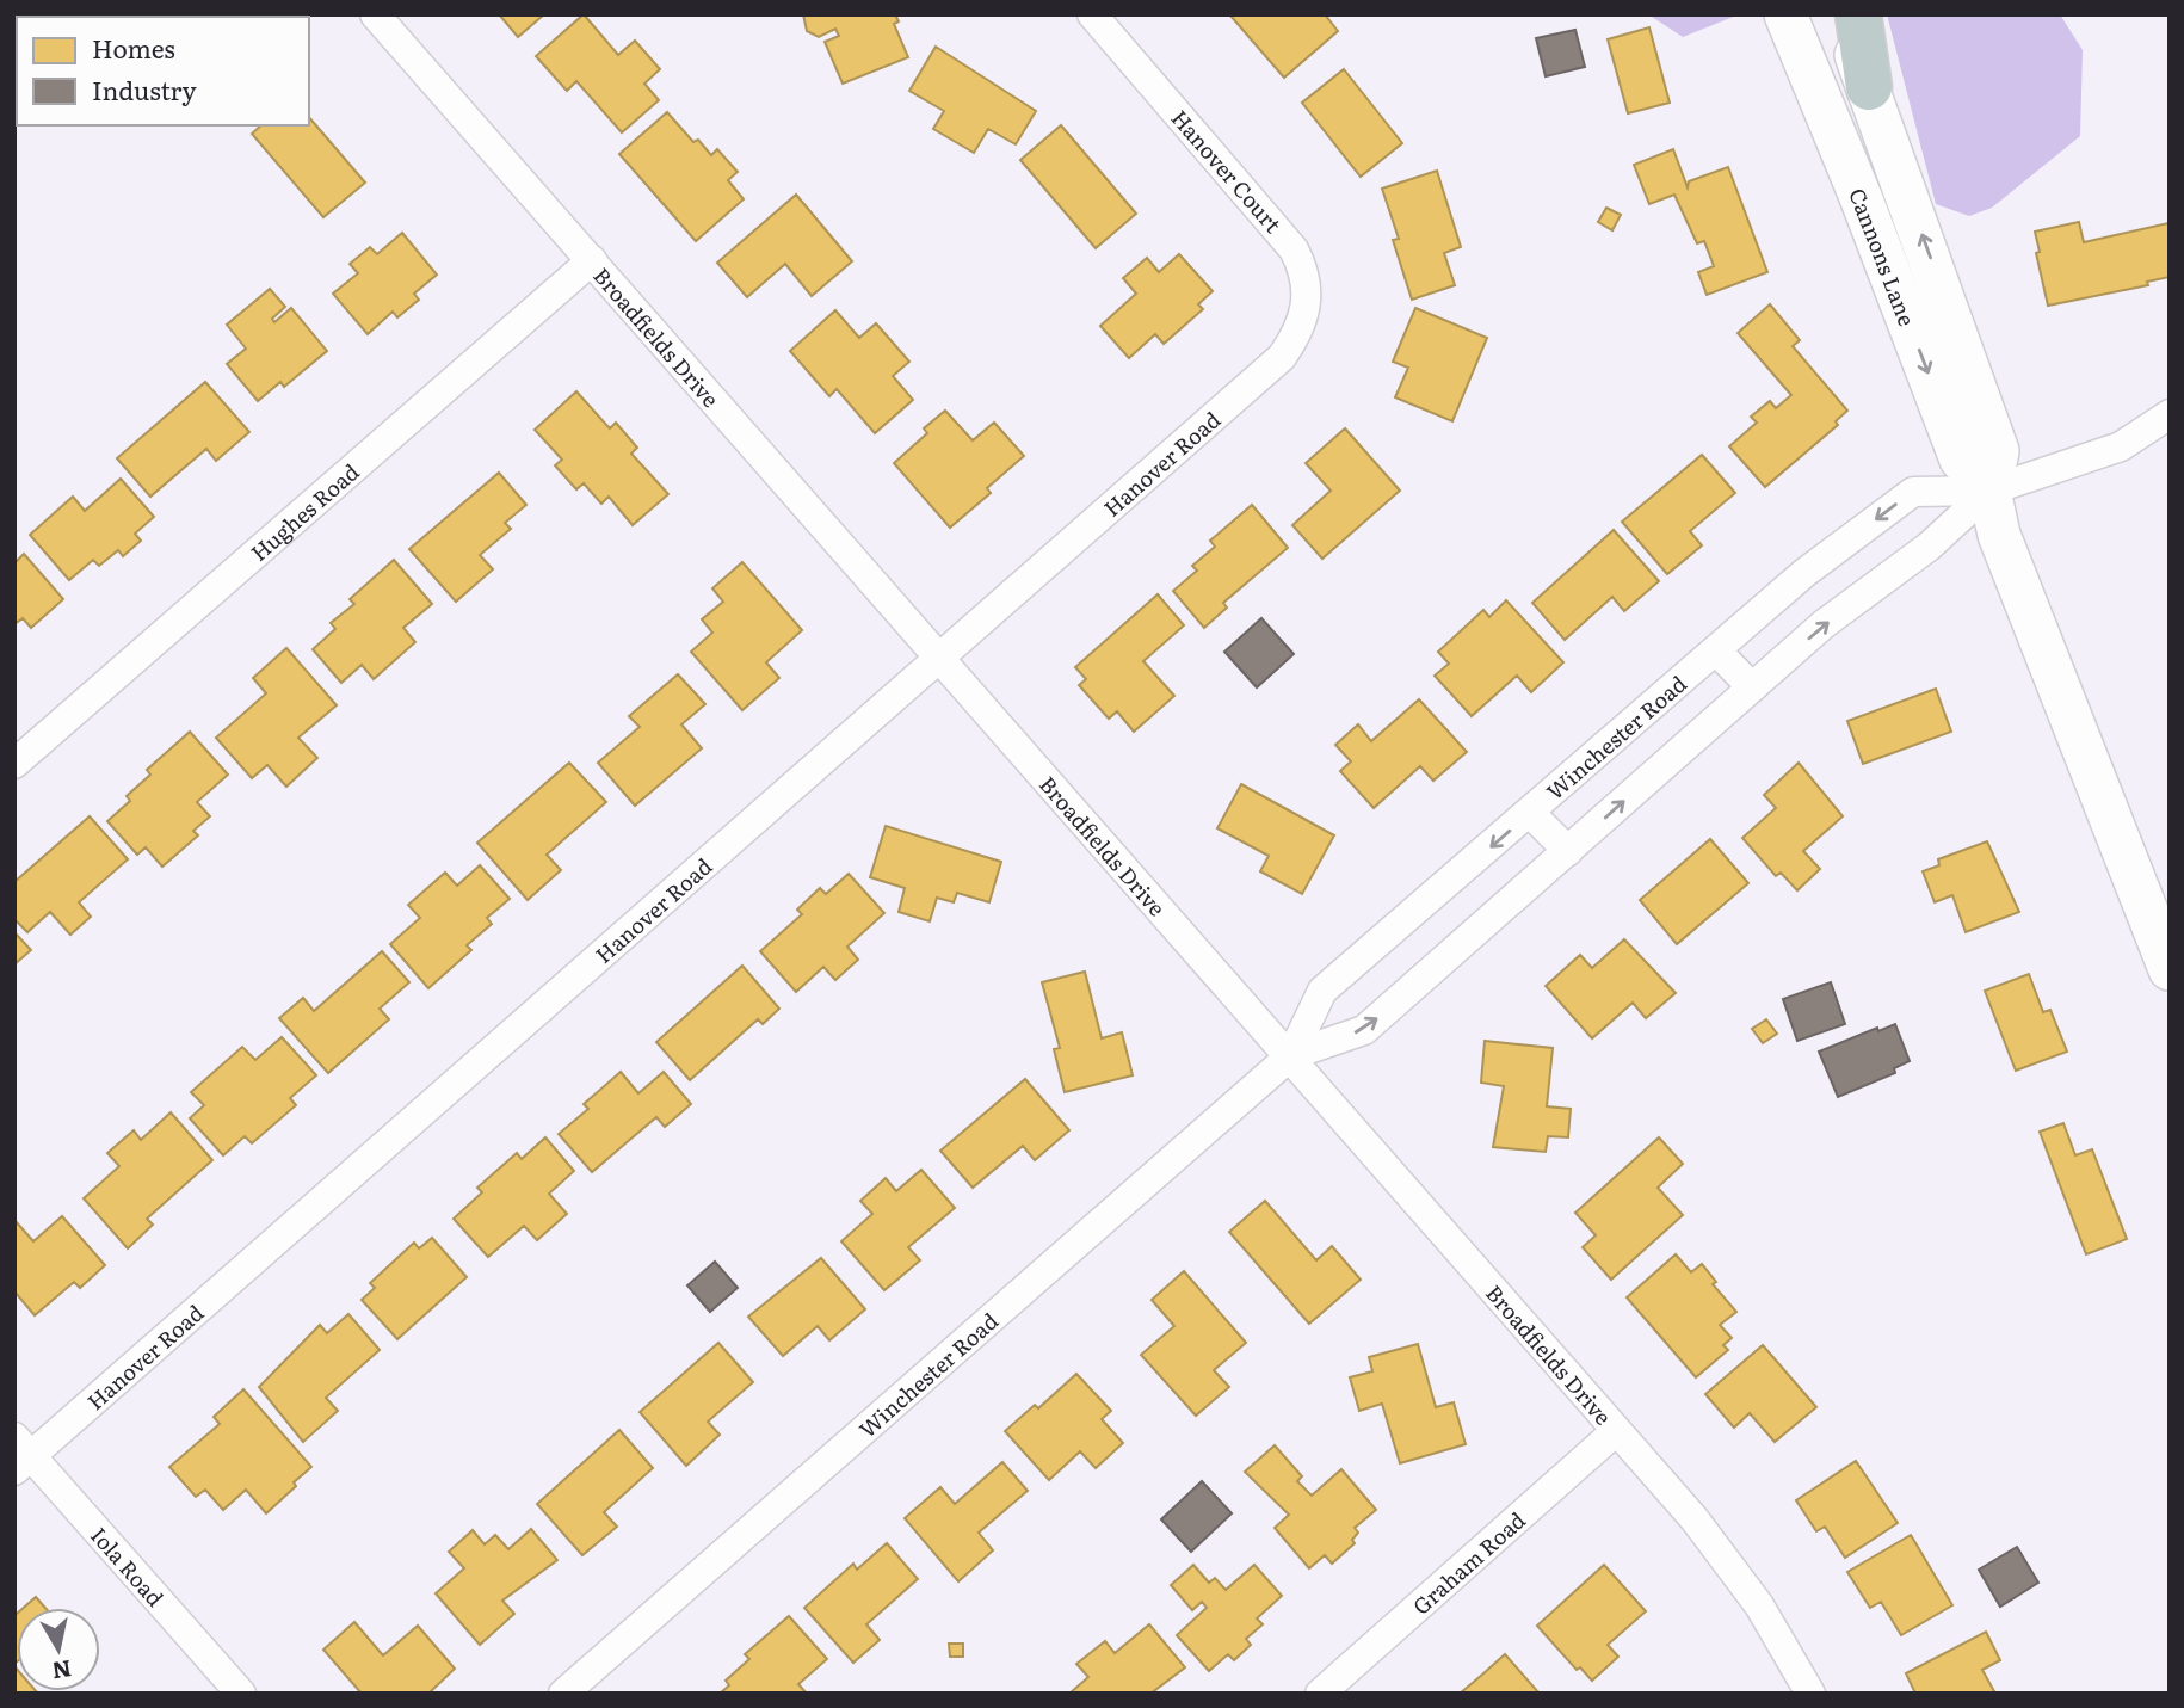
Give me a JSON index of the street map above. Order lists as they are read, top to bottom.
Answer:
{
  "streets": {
    "main road": ["Cannons Lane"],
    "street": [
      "Hanover Court",
      "Broadfields Drive",
      "Hanover Road",
      "Hughes Road",
      "Winchester Road",
      "Graham Road",
      "Iola Road"
    ]
  },
  "crossings": [
    ["Hanover Court", "Hanover Road"],
    ["Cannons Lane", "Winchester Road"],
    ["Broadfields Drive", "Hanover Road"],
    ["Broadfields Drive", "Hughes Road"],
    ["Broadfields Drive", "Winchester Road"],
    ["Broadfields Drive", "Graham Road"],
    ["Hanover Road", "Iola Road"]
  ],
  "legend": ["Homes", "Industry"],
  "north": "bottom"
}
